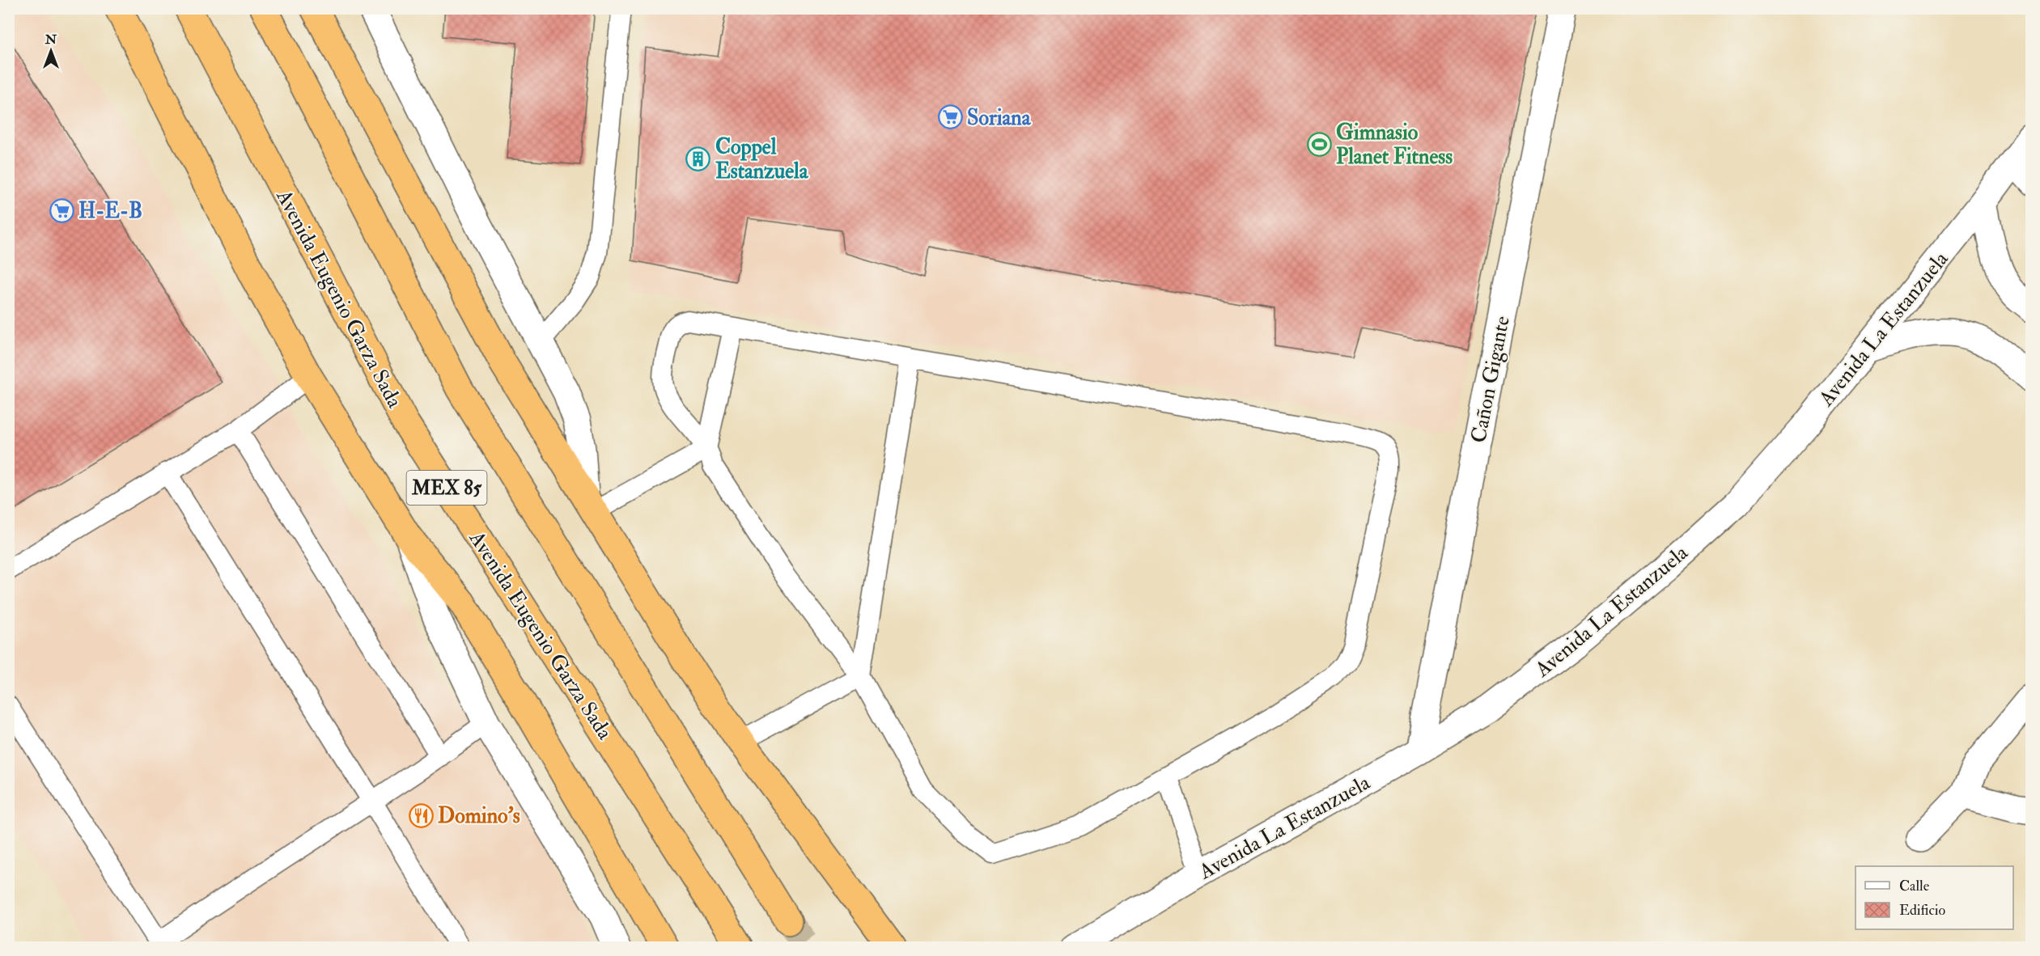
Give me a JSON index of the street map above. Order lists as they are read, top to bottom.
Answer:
{
  "streets": {
    "highway": ["Avenida Eugenio Garza Sada", "MEX 85"],
    "street": ["Avenida La Estanzuela", "Cañon Gigante"]
  },
  "crossings": [
    ["Avenida La Estanzuela", "Cañon Gigante"]
  ],
  "places": {
    "supermarket": ["Soriana", "H-E-B"],
    "sports": ["Gimnasio Planet Fitness"],
    "building": ["Coppel Estanzuela"],
    "restaurant": ["Domino's"]
  },
  "legend": ["Calle", "Edificio"],
  "north": "top"
}
